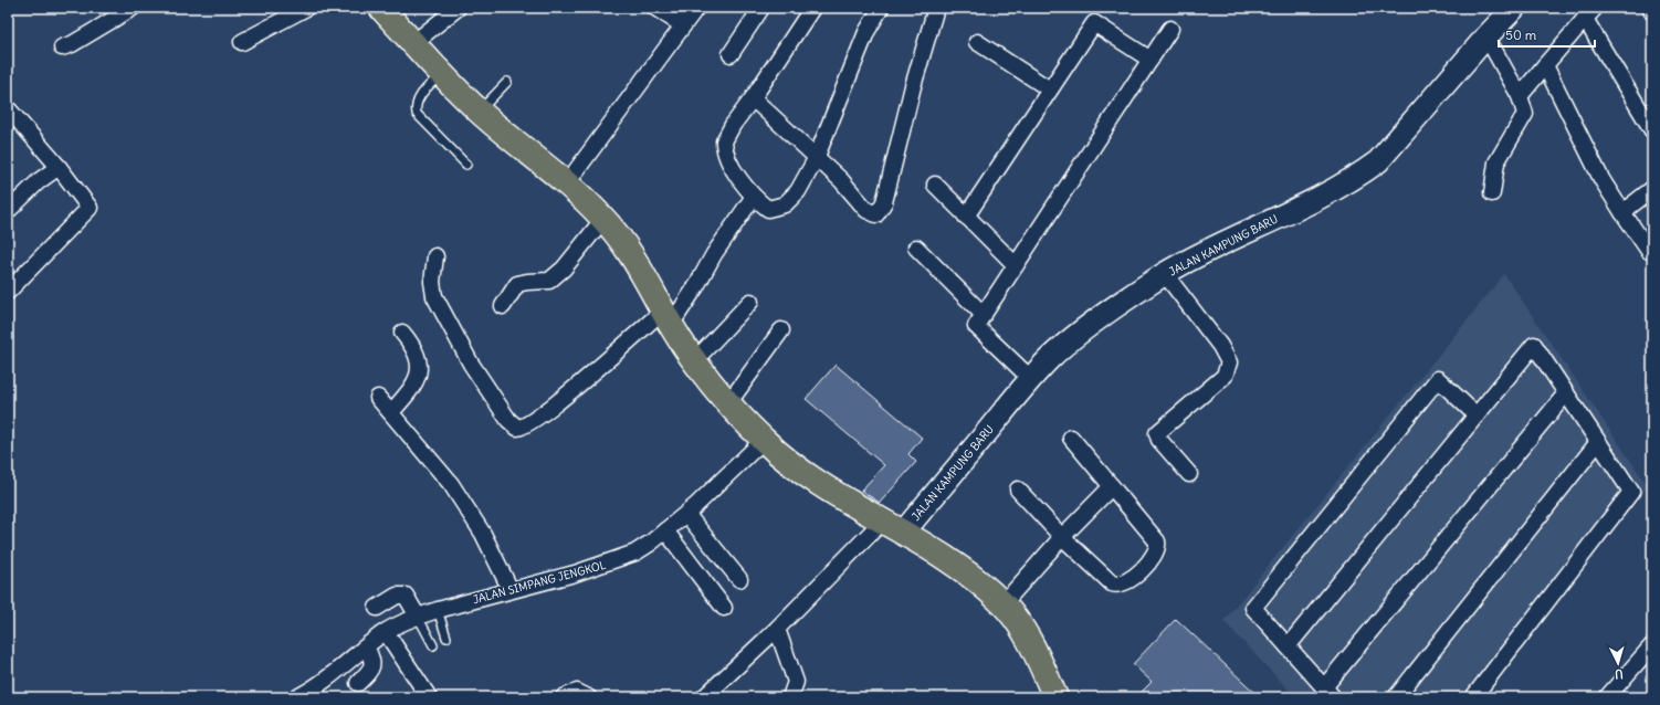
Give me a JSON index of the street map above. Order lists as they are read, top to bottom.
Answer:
{
  "streets": {
    "street": ["JALAN KAMPUNG BARU", "JALAN SIMPANG JENGKOL"]
  },
  "scale_bar": "50 m",
  "north": "bottom"
}
